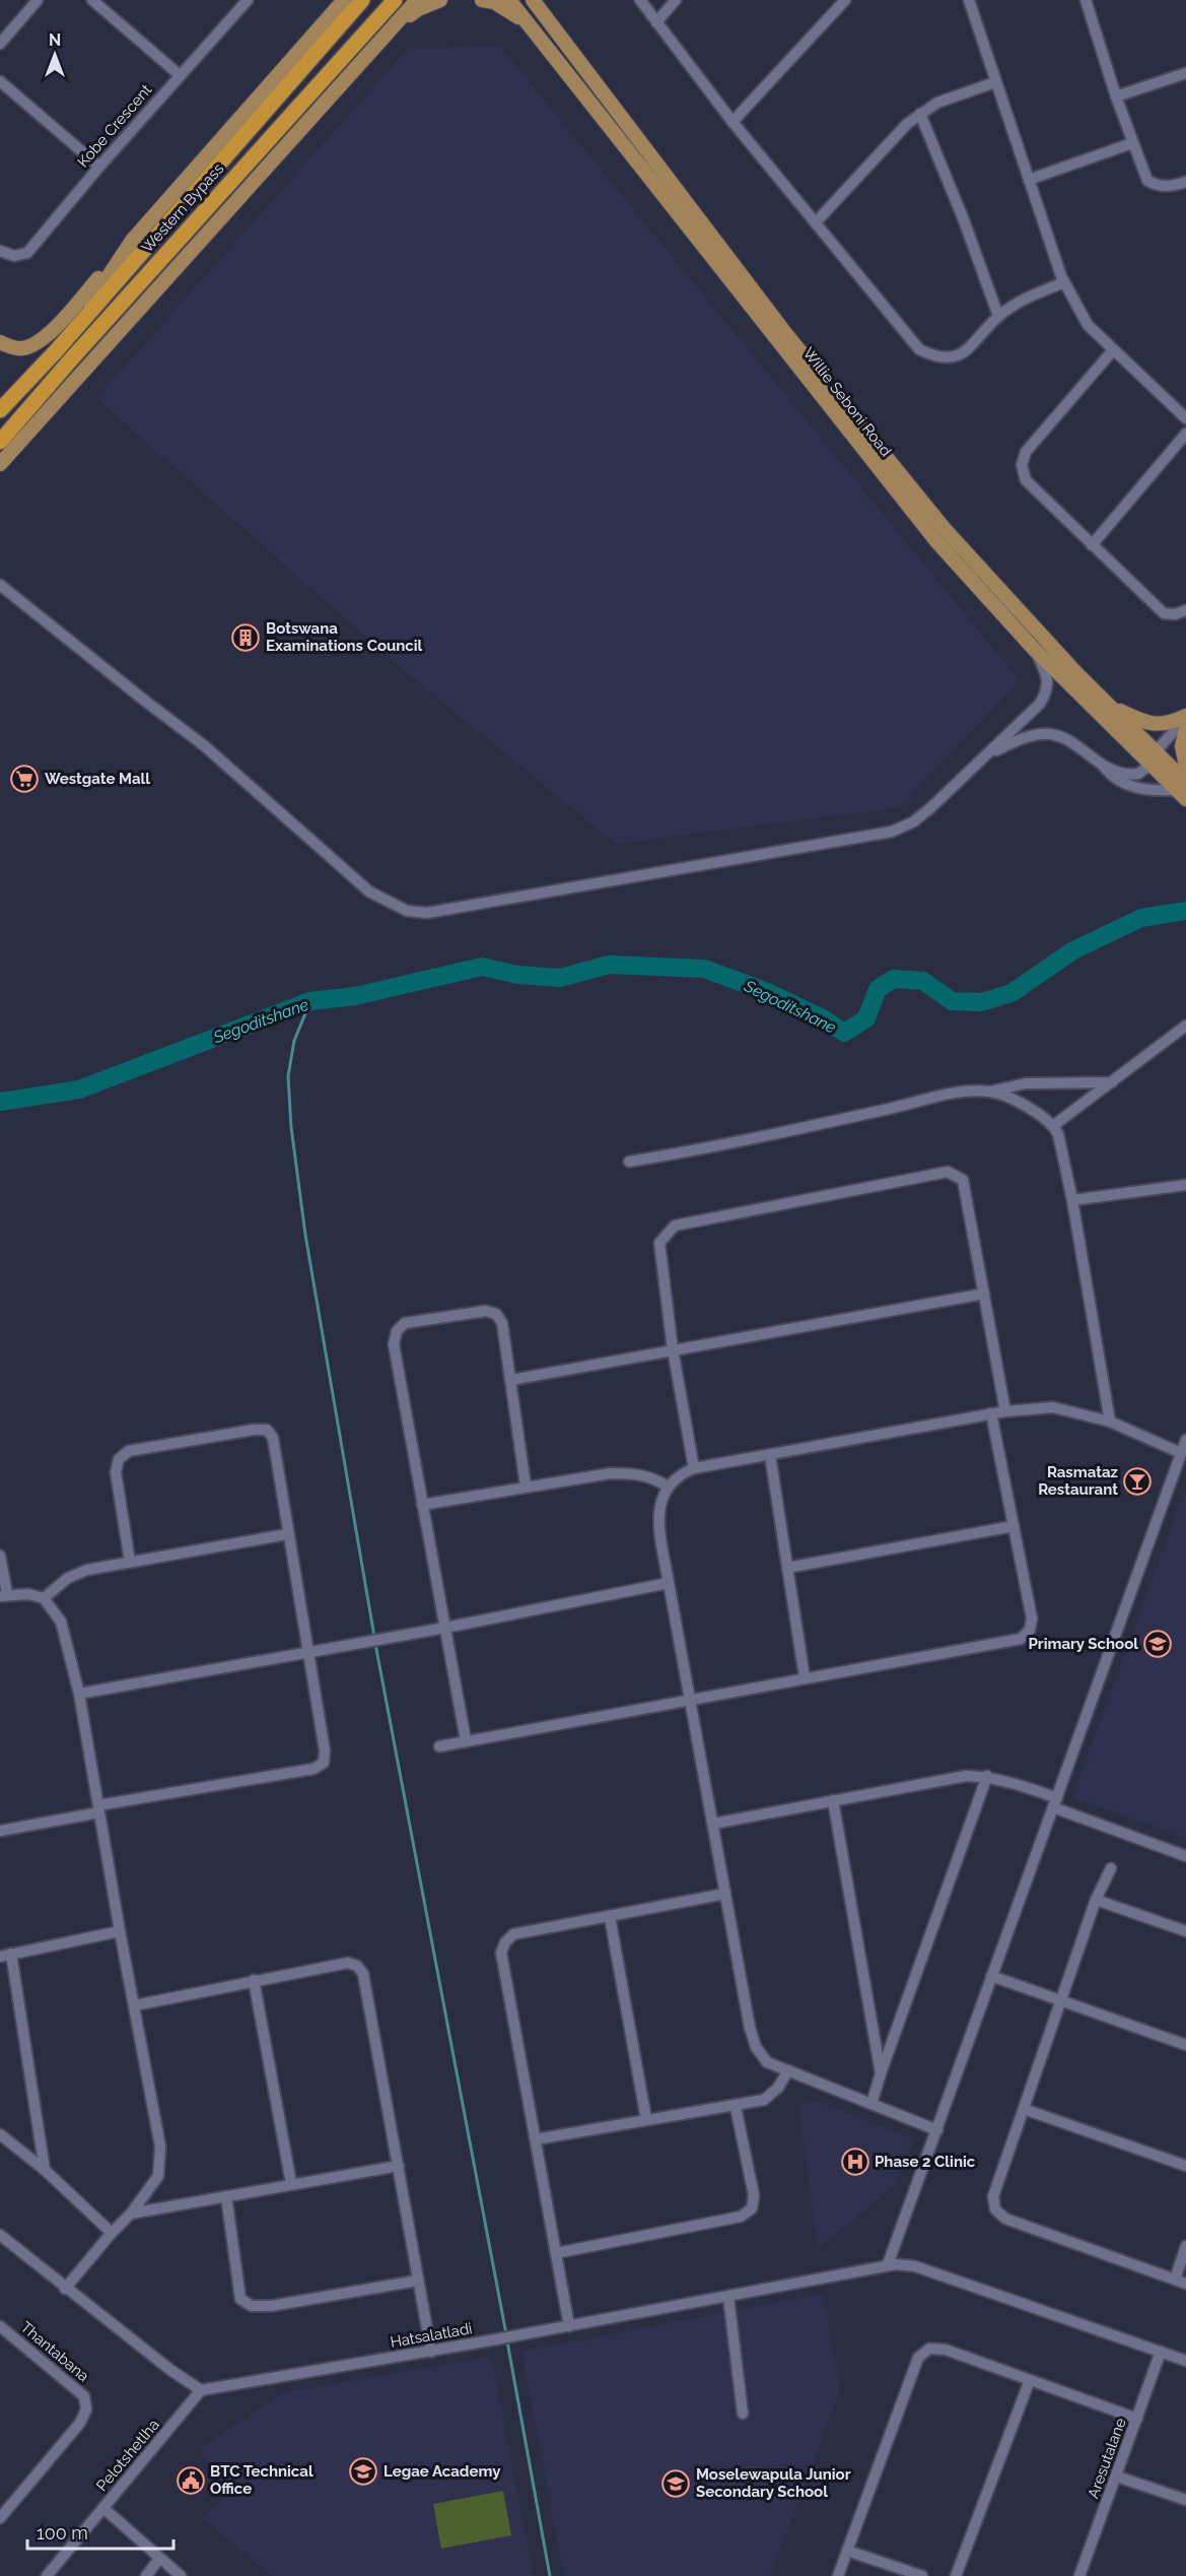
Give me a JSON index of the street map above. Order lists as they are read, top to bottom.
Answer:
{
  "streets": {
    "highway": ["Western Bypass"],
    "main road": ["Willie Seboni Road"],
    "street": [
      "Kobe Crescent",
      "Hatsalatladi",
      "Thantabana",
      "Pelotshetlha",
      "Aresutalane"
    ]
  },
  "crossings": [
    ["Hatsalatladi", "Pelotshetlha"],
    ["Hatsalatladi", "Aresutalane"]
  ],
  "water": ["Segoditshane"],
  "places": {
    "building": ["Botswana Examinations Council"],
    "supermarket": ["Westgate Mall"],
    "bar": ["Rasmataz Restaurant"],
    "school or university": ["Primary School", "Legae Academy", "Moselewapula Junior Secondary School"],
    "hospital": ["Phase 2 Clinic"],
    "public building": ["BTC Technical Office"]
  },
  "scale_bar": "100 m",
  "north": "top"
}
